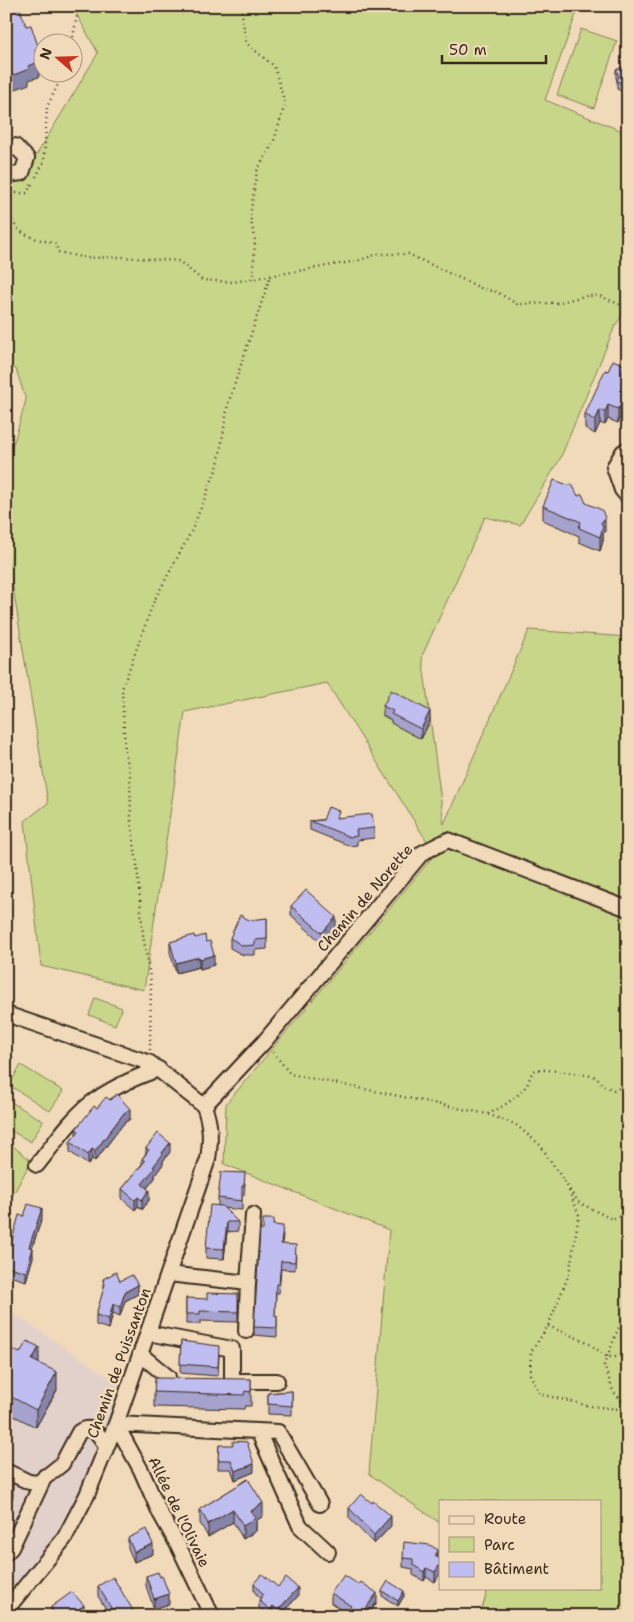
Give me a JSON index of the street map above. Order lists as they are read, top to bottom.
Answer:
{
  "streets": {
    "street": ["Chemin de Norette", "Chemin de Puissanton", "Allée de l'Olivaie"]
  },
  "crossings": [
    ["Chemin de Norette", "Chemin de Puissanton"],
    ["Chemin de Puissanton", "Allée de l'Olivaie"]
  ],
  "legend": ["Route", "Parc", "Bâtiment"],
  "scale_bar": "50 m",
  "north": "left"
}
